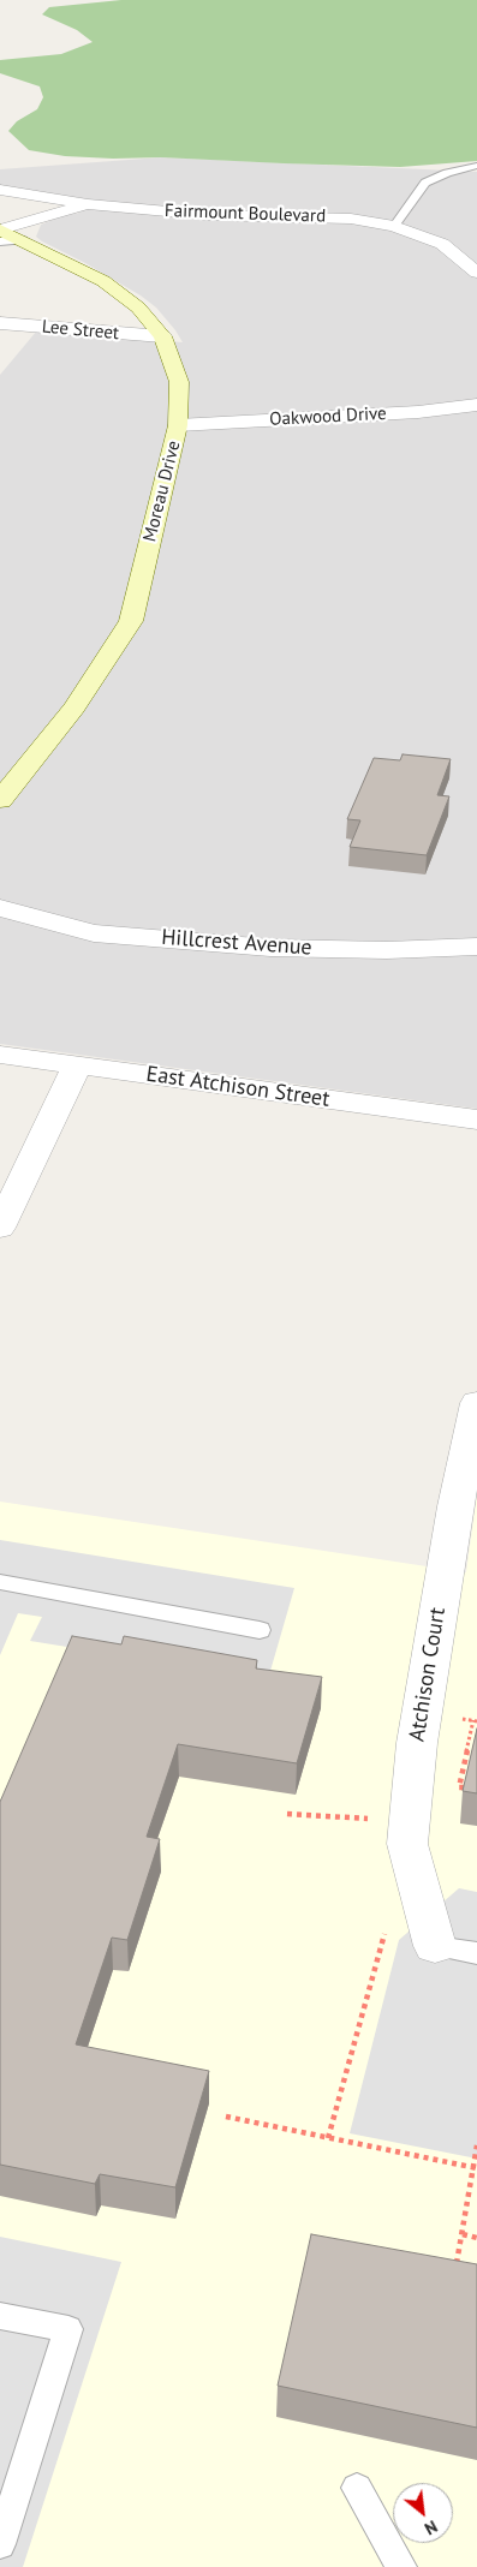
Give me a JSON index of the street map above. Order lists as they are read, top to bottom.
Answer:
{
  "streets": {
    "main road": ["Moreau Drive"],
    "street": [
      "Fairmount Boulevard",
      "Lee Street",
      "Oakwood Drive",
      "Hillcrest Avenue",
      "East Atchison Street",
      "Atchison Court"
    ]
  },
  "crossings": [
    ["Lee Street", "Moreau Drive"],
    ["Oakwood Drive", "Moreau Drive"]
  ],
  "north": "bottom right"
}
